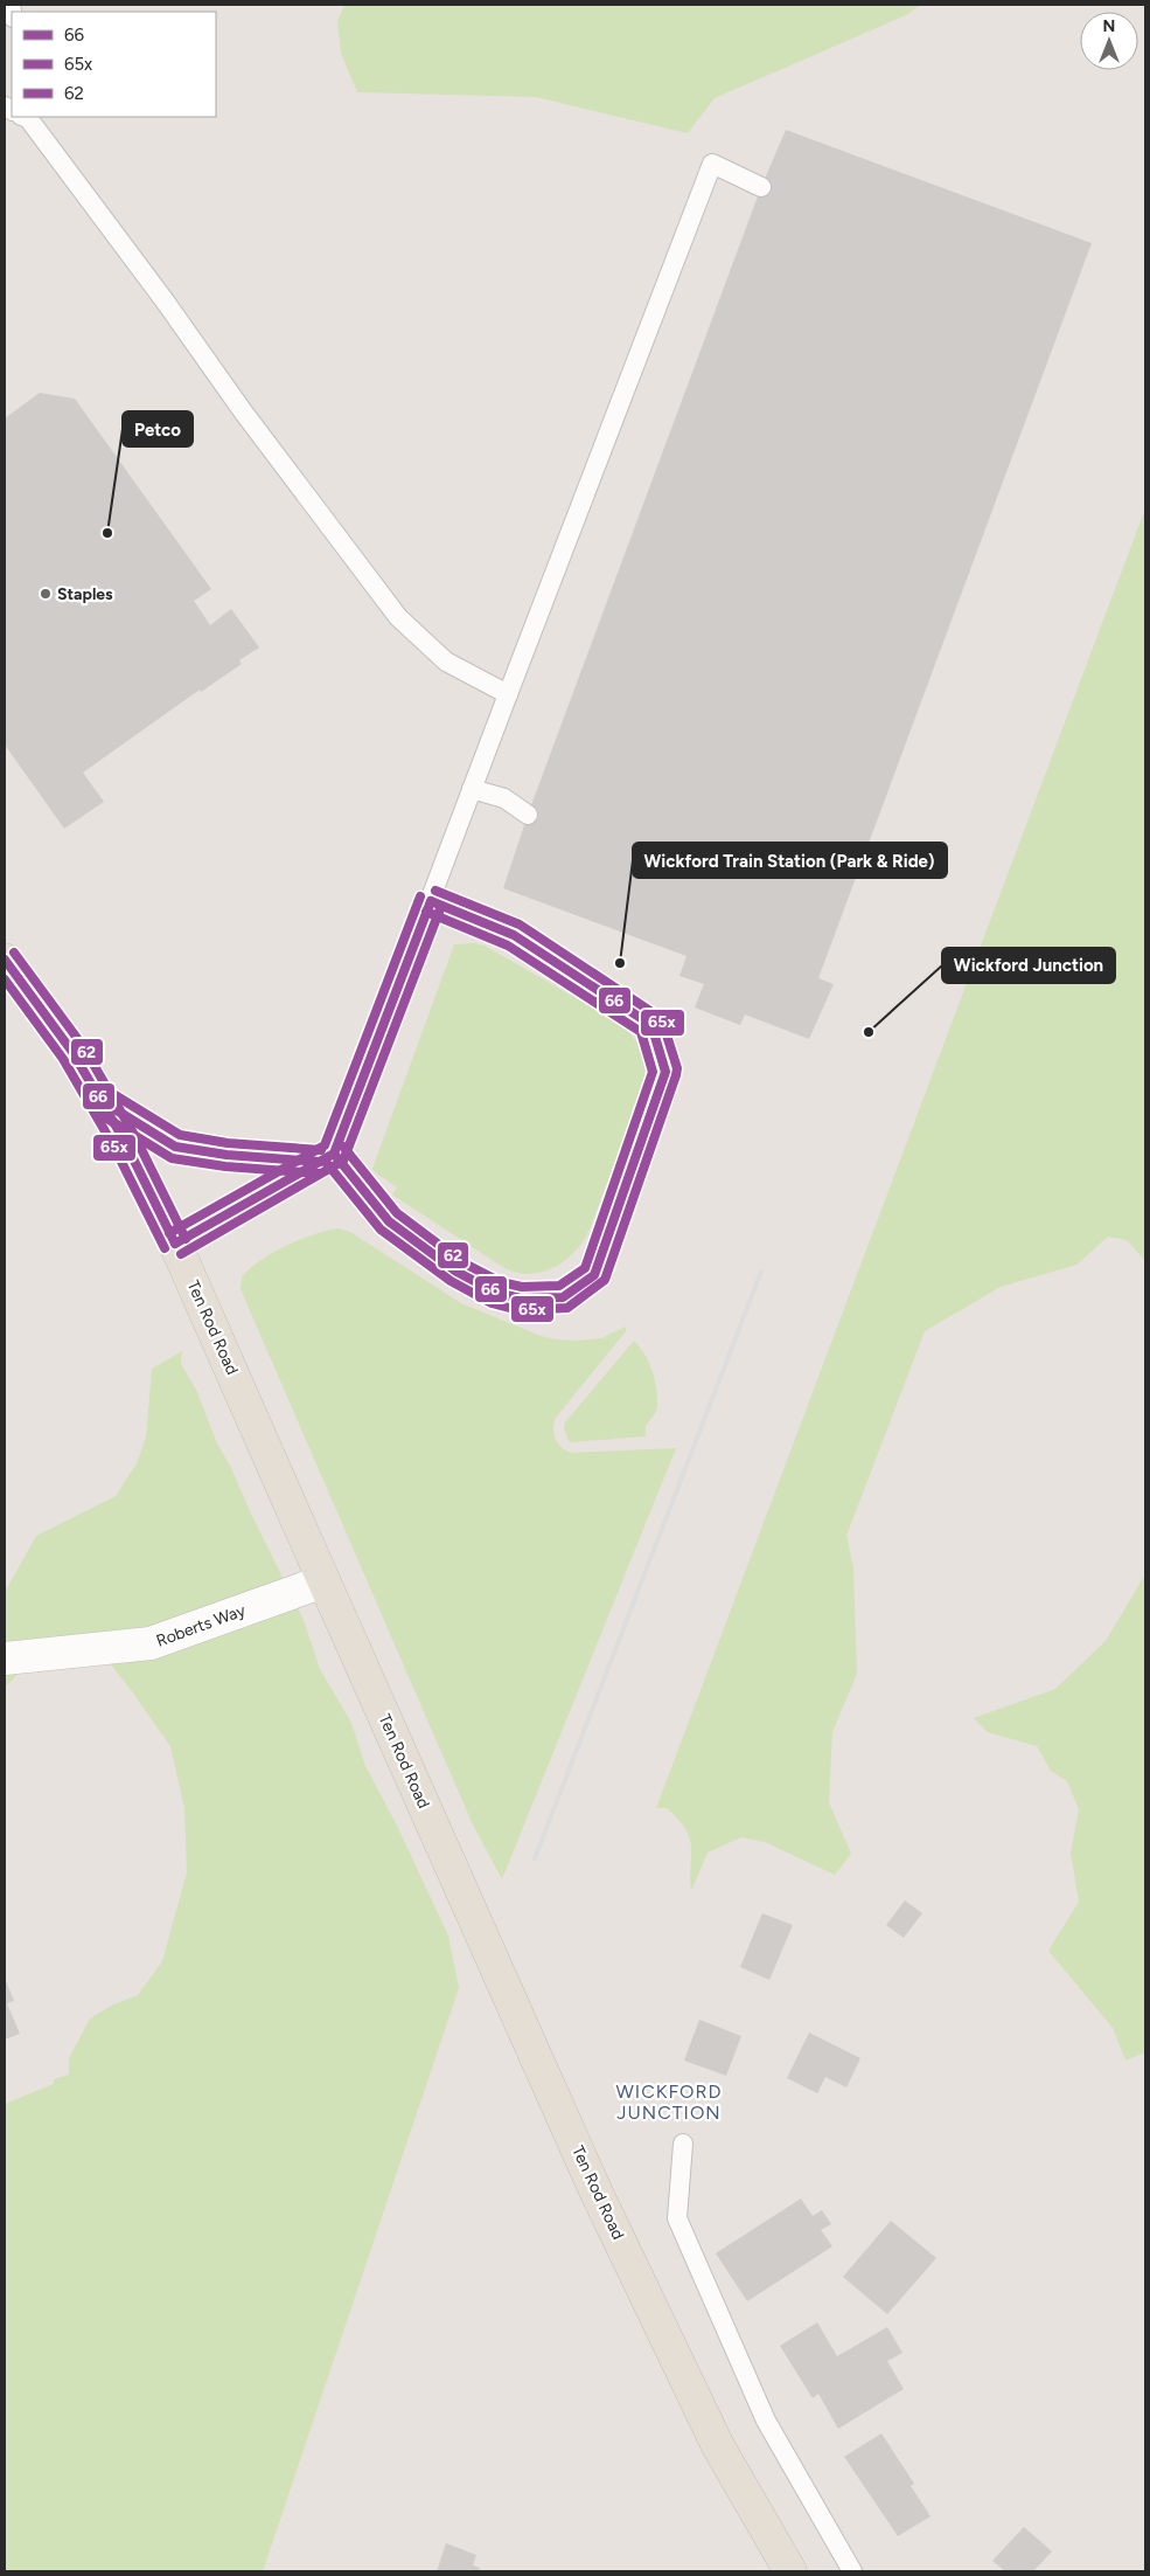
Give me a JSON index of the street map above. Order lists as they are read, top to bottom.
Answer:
{
  "streets": {
    "main road": ["Ten Rod Road"],
    "street": ["Roberts Way"]
  },
  "crossings": [
    ["Ten Rod Road", "Roberts Way"]
  ],
  "districts": ["WICKFORD JUNCTION"],
  "places": [
    "Petco",
    "Staples",
    "Wickford Train Station (Park & Ride)",
    "Wickford Junction"
  ],
  "lines": ["transit line 65x", "transit line 62", "transit line 66"],
  "legend": ["66", "65x", "62"],
  "north": "top"
}
